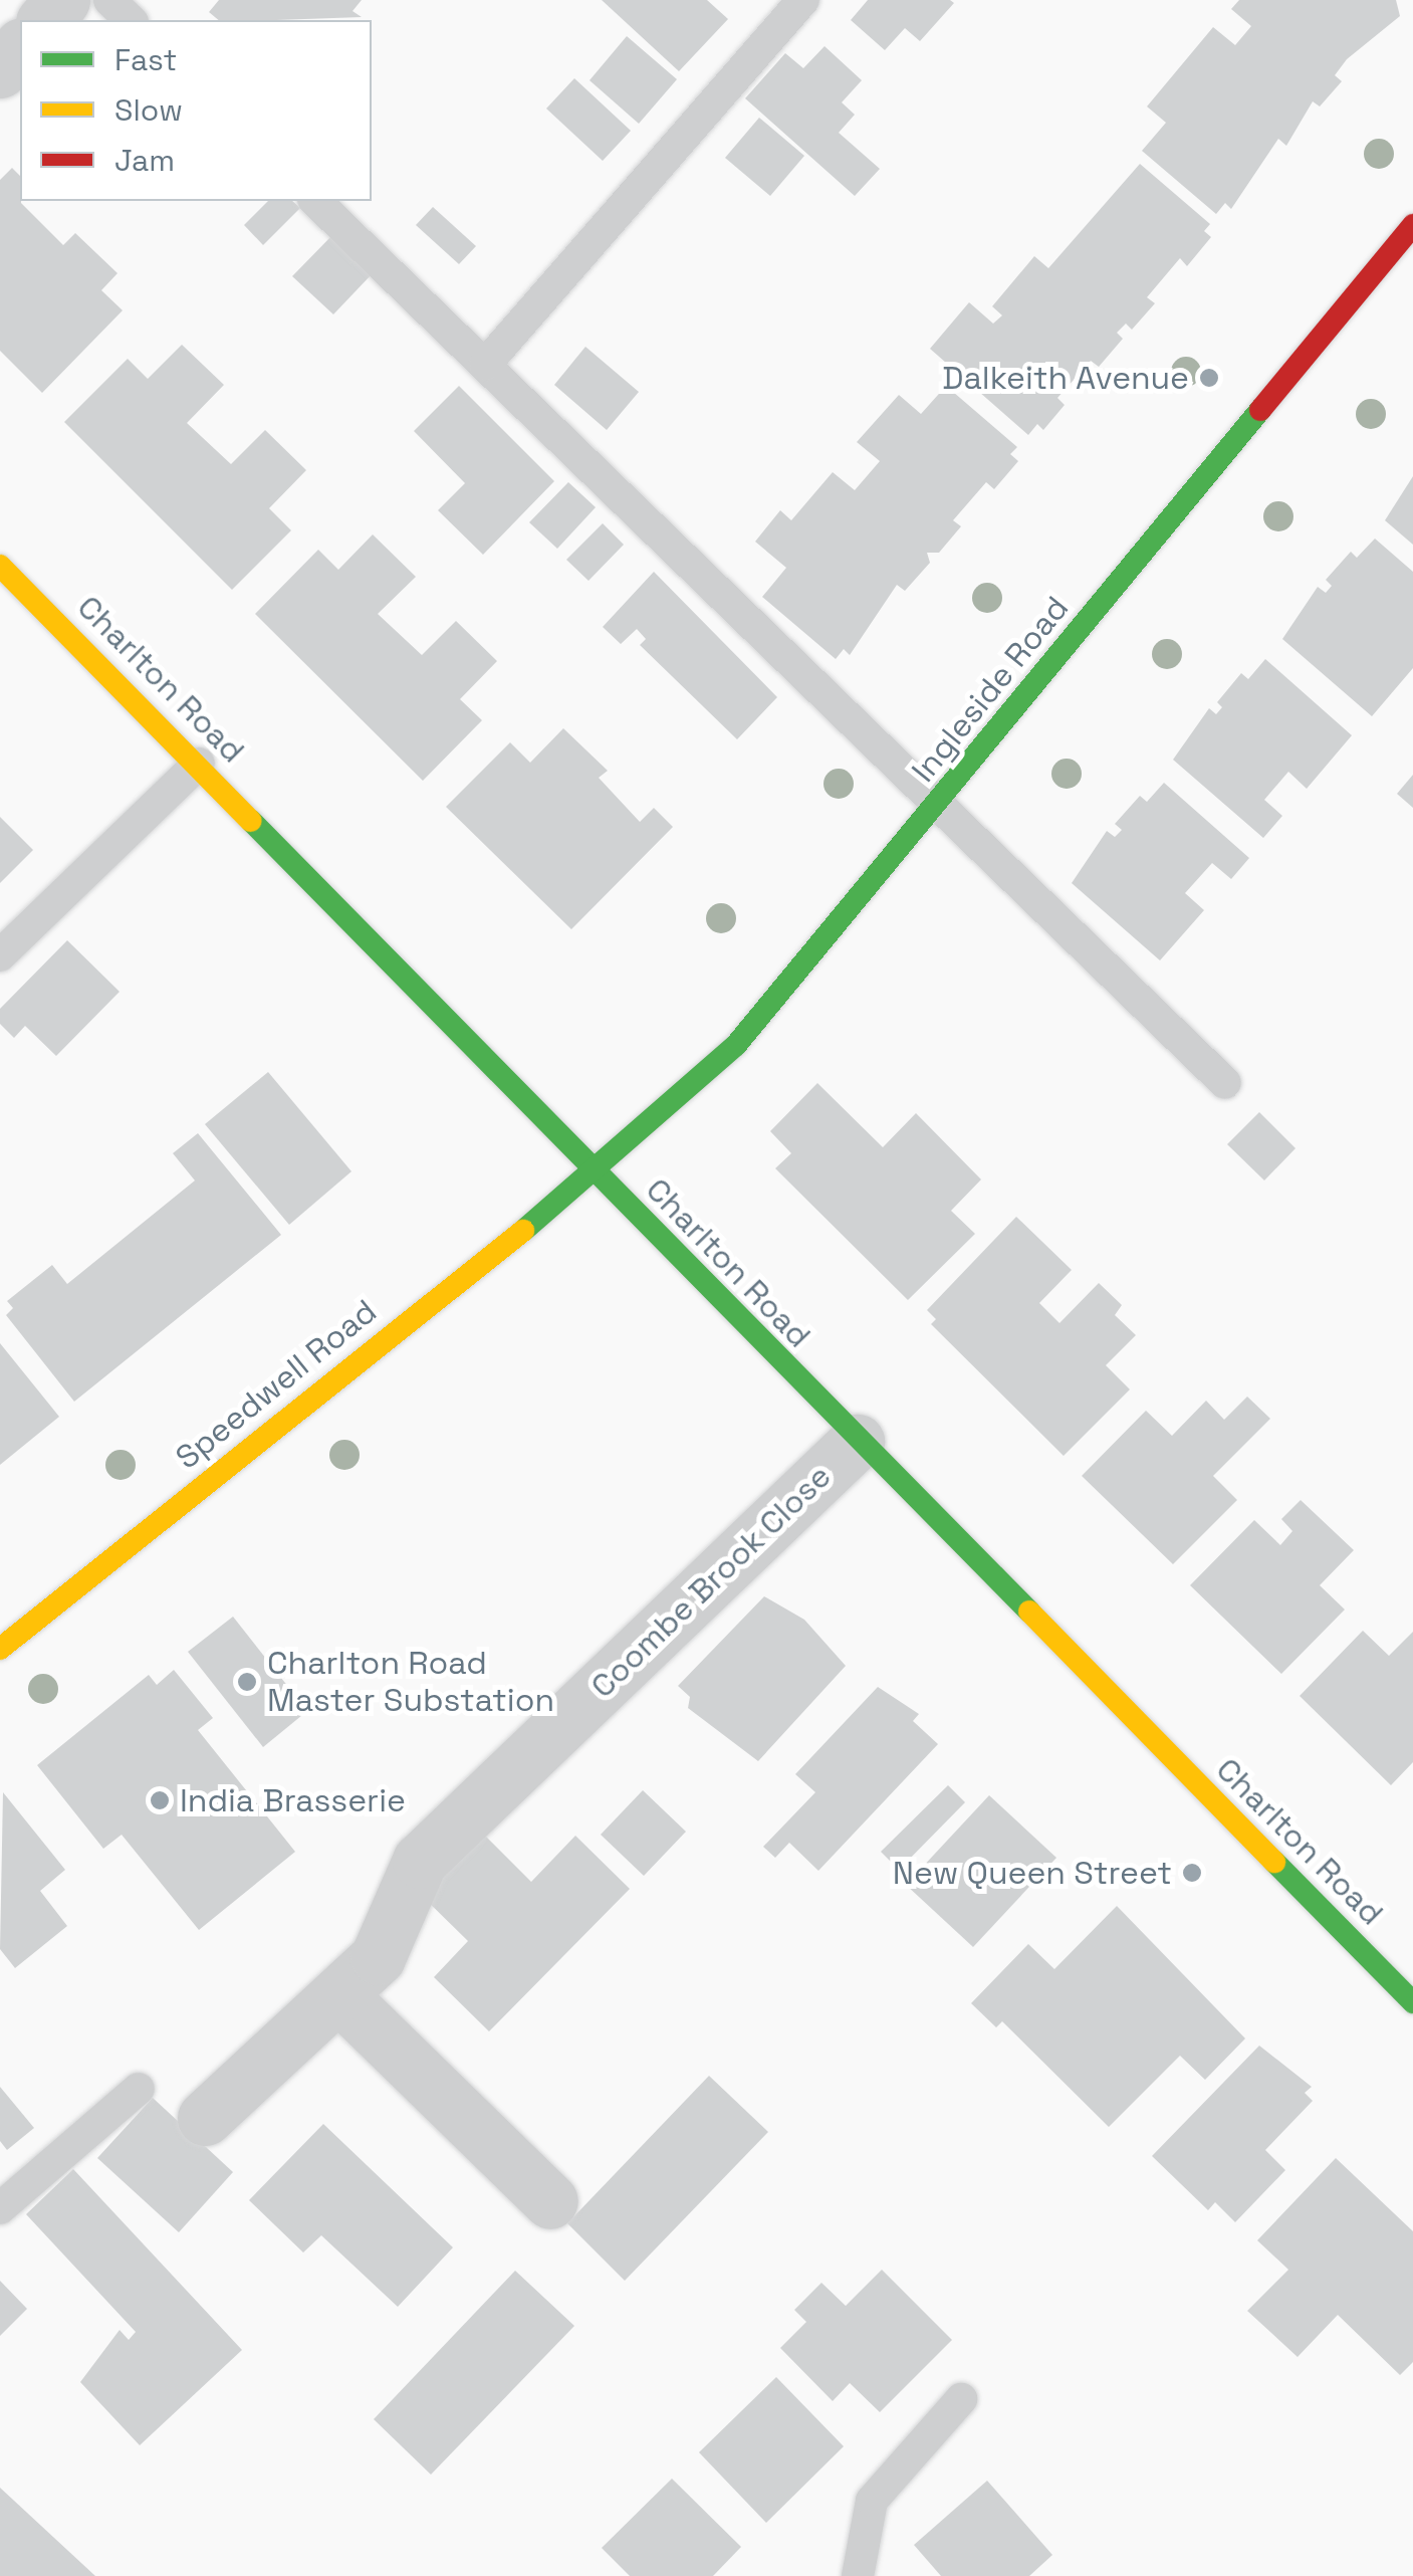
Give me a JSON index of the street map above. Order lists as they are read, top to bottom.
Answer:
{
  "streets": {
    "street": [
      "Charlton Road",
      "Ingleside Road",
      "Speedwell Road",
      "Coombe Brook Close"
    ]
  },
  "crossings": [
    ["Charlton Road", "Ingleside Road"],
    ["Charlton Road", "Speedwell Road"],
    ["Charlton Road", "Coombe Brook Close"],
    ["Ingleside Road", "Speedwell Road"]
  ],
  "places": [
    "Dalkeith Avenue",
    "Charlton Road Master Substation",
    "India Brasserie",
    "New Queen Street"
  ],
  "legend": ["Fast", "Slow", "Jam"]
}
